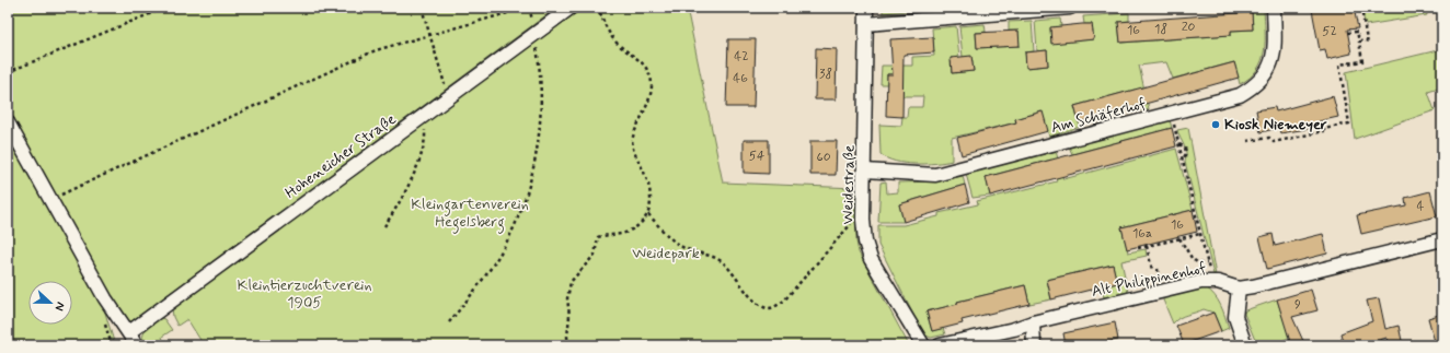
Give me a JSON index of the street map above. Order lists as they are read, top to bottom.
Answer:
{
  "streets": {
    "street": [
      "Am Schäferhof",
      "Hoheneicher Straße",
      "Weidestraße",
      "Alt Philippinenhof"
    ]
  },
  "crossings": [
    ["Am Schäferhof", "Weidestraße"]
  ],
  "parks": ["Kleingartenverein Hegelsberg", "Weidepark", "Kleintierzuchtverein 1905"],
  "places": ["Kiosk Niemeyer"],
  "house_numbers": [
    "20",
    "18",
    "16",
    "52",
    "42",
    "38",
    "46",
    "54",
    "60",
    "4",
    "16",
    "16a",
    "9"
  ],
  "north": "right"
}
